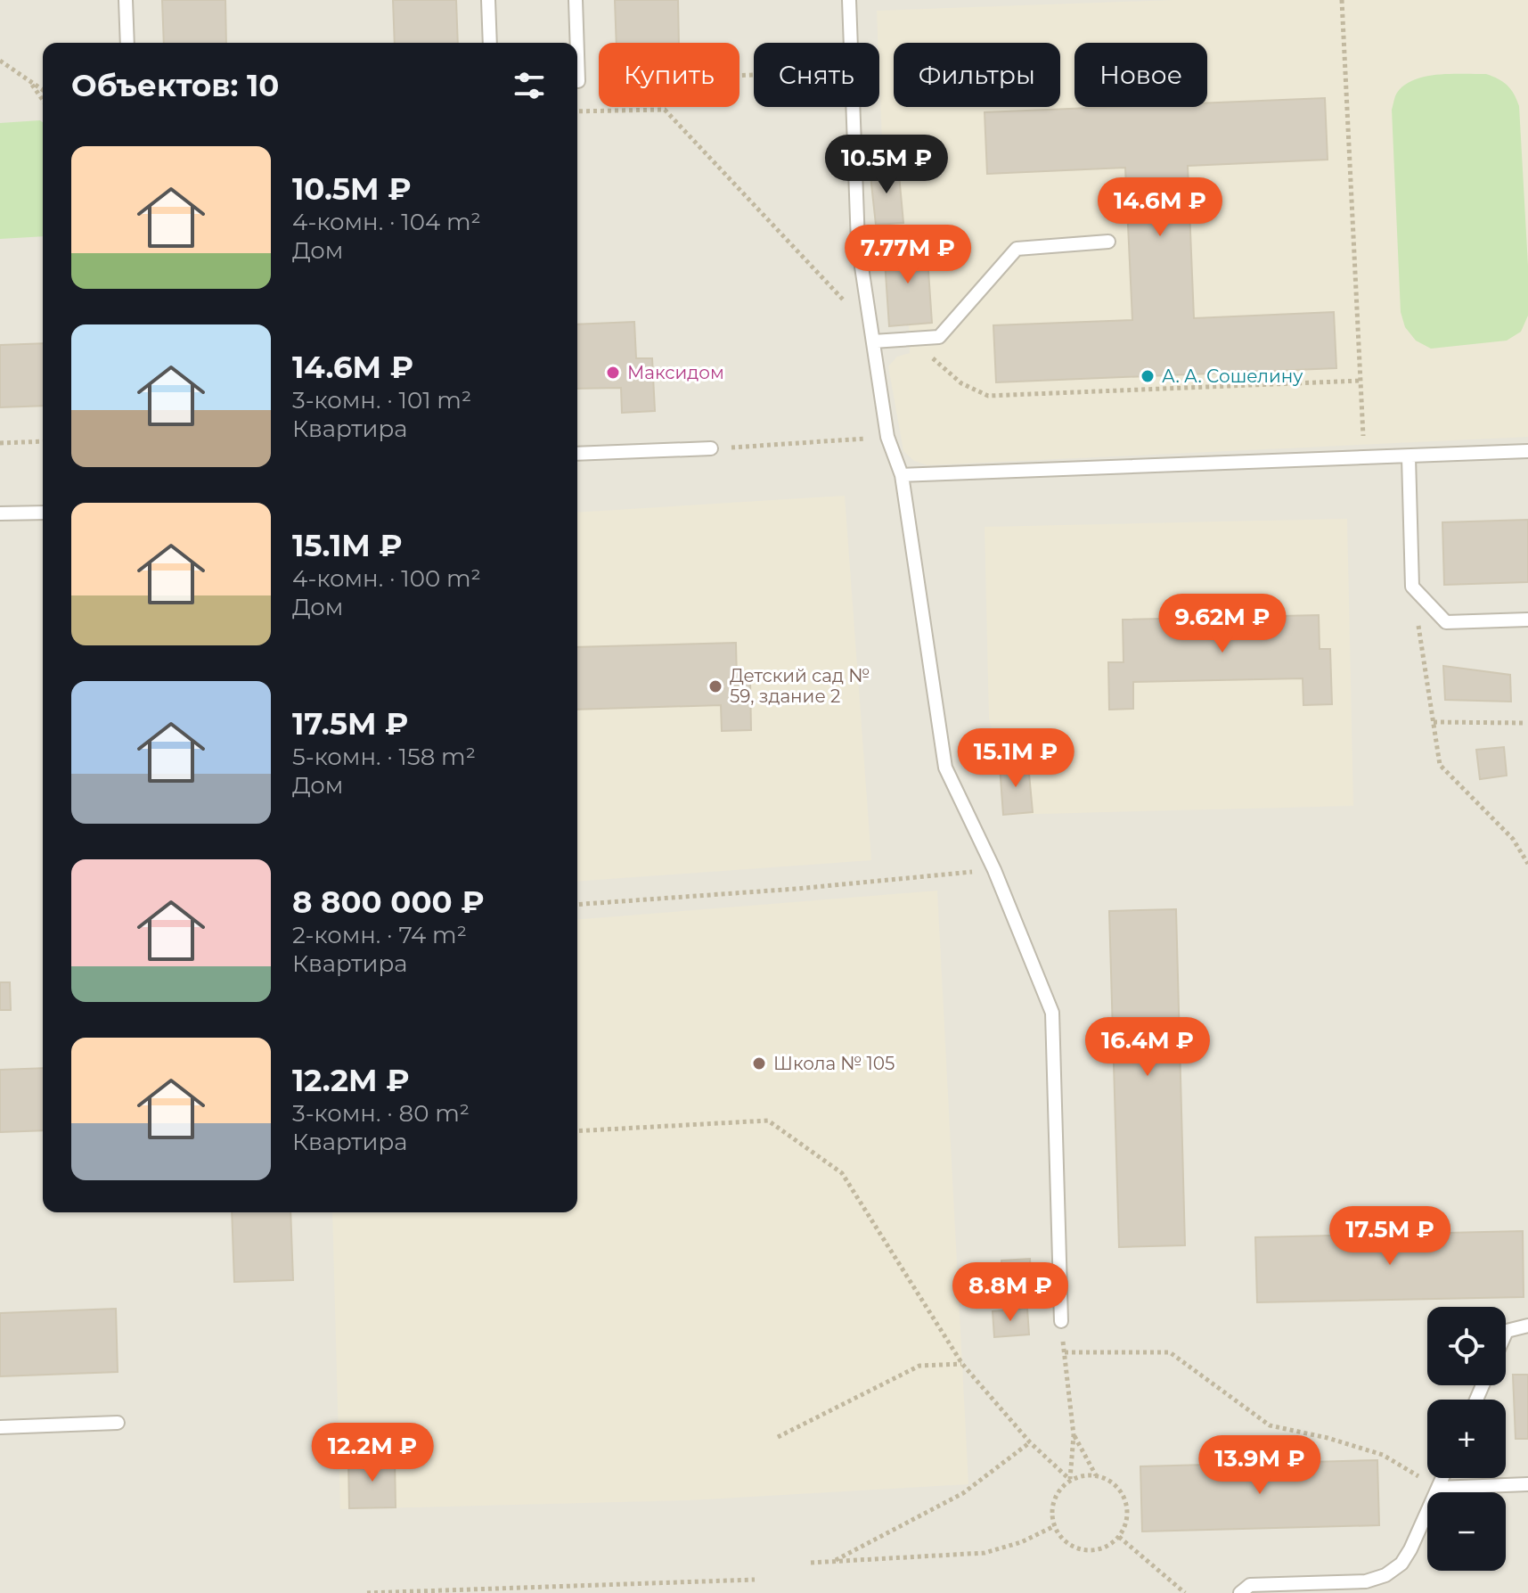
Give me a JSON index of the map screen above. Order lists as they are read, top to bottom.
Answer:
{
  "places": [
    "Максидом",
    "А. А. Сошелину",
    "Детский сад № 59, здание 2",
    "Школа № 105"
  ],
  "page": {
    "chip": [
      "Купить",
      "Снять",
      "Фильтры",
      "Новое"
    ],
    "heading": "Объектов: 10",
    "list": [
      {
        "name": "10.5M ₽",
        "note": "4-комн. · 104 m² · Дом"
      },
      {
        "name": "14.6M ₽",
        "note": "3-комн. · 101 m² · Квартира"
      },
      {
        "name": "15.1M ₽",
        "note": "4-комн. · 100 m² · Дом"
      },
      {
        "name": "17.5M ₽",
        "note": "5-комн. · 158 m² · Дом"
      },
      {
        "name": "8 800 000 ₽",
        "note": "2-комн. · 74 m² · Квартира"
      },
      {
        "name": "12.2M ₽",
        "note": "3-комн. · 80 m² · Квартира"
      }
    ],
    "price": [
      "10.5M ₽",
      "14.6M ₽",
      "7.77M ₽",
      "9.62M ₽",
      "15.1M ₽",
      "16.4M ₽",
      "17.5M ₽",
      "8.8M ₽",
      "12.2M ₽",
      "13.9M ₽"
    ],
    "map_buttons": ["+", "−"]
  }
}
